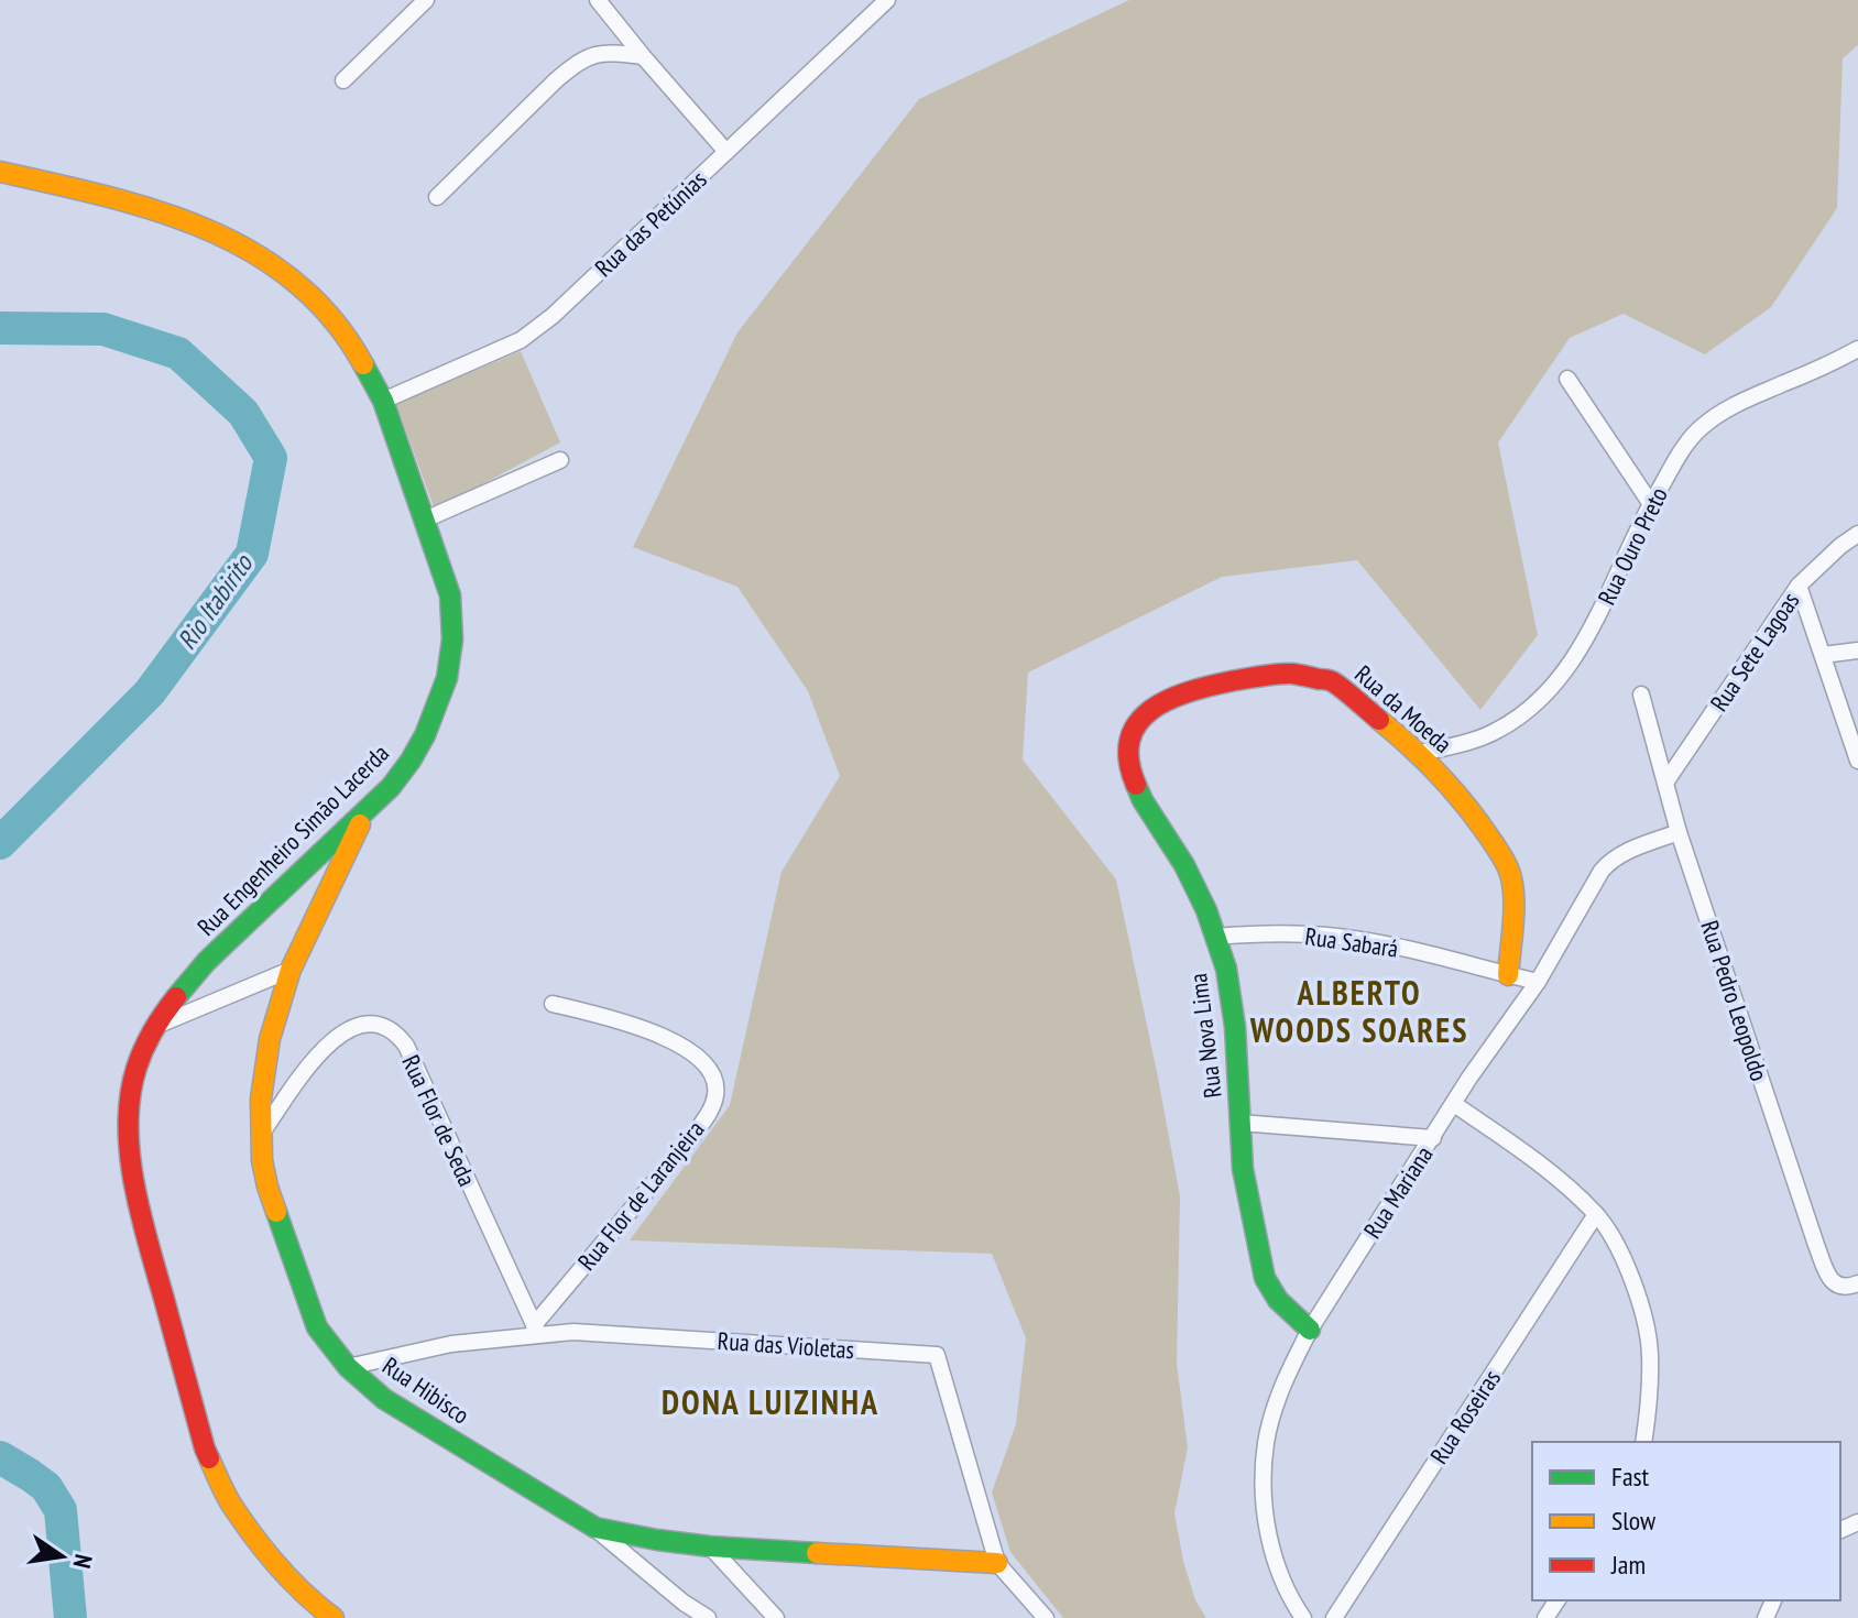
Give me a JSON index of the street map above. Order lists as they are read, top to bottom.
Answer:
{
  "streets": {
    "street": [
      "Rua das Petúnias",
      "Rua Ouro Preto",
      "Rua Sete Lagoas",
      "Rua da Moeda",
      "Rua Engenheiro Simão Lacerda",
      "Rua Sabará",
      "Rua Pedro Leopoldo",
      "Rua Nova Lima",
      "Rua Flor de Seda",
      "Rua Mariana",
      "Rua Flor de Laranjeira",
      "Rua das Violetas",
      "Rua Hibisco",
      "Rua Roseiras"
    ]
  },
  "crossings": [
    ["Rua das Petúnias", "Rua Engenheiro Simão Lacerda"],
    ["Rua Ouro Preto", "Rua da Moeda"],
    ["Rua Sete Lagoas", "Rua Pedro Leopoldo"],
    ["Rua da Moeda", "Rua Sabará"],
    ["Rua da Moeda", "Rua Nova Lima"],
    ["Rua Engenheiro Simão Lacerda", "Rua Hibisco"],
    ["Rua Sabará", "Rua Nova Lima"],
    ["Rua Sabará", "Rua Mariana"],
    ["Rua Pedro Leopoldo", "Rua Mariana"],
    ["Rua Nova Lima", "Rua Mariana"],
    ["Rua Flor de Seda", "Rua Flor de Laranjeira"],
    ["Rua Flor de Seda", "Rua das Violetas"],
    ["Rua Flor de Seda", "Rua Hibisco"],
    ["Rua Flor de Laranjeira", "Rua das Violetas"],
    ["Rua das Violetas", "Rua Hibisco"]
  ],
  "districts": ["ALBERTO WOODS SOARES", "DONA LUIZINHA"],
  "water": ["Rio Itabirito"],
  "legend": ["Fast", "Slow", "Jam"],
  "north": "right"
}
